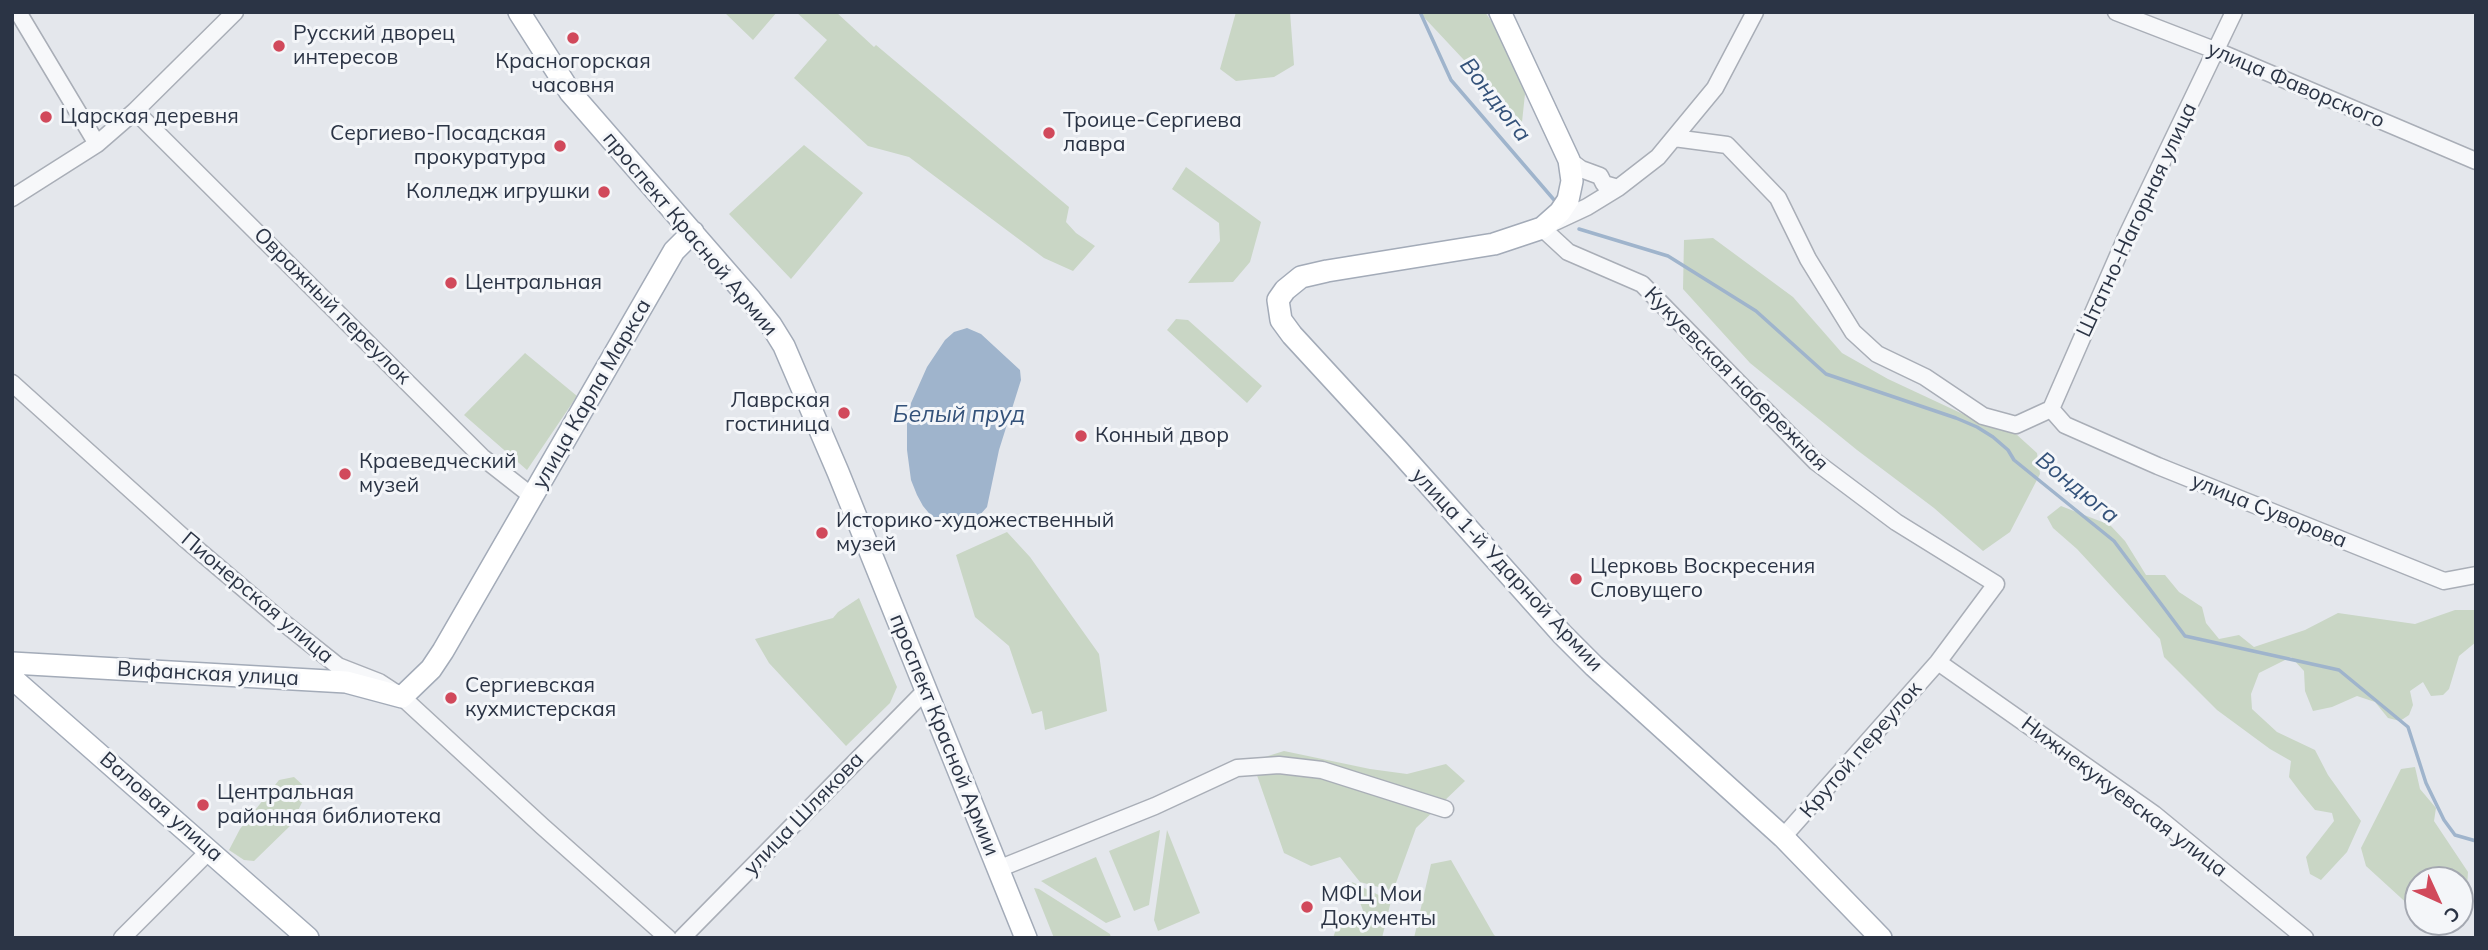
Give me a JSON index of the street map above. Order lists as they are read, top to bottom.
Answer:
{
  "streets": {
    "main road": [
      "проспект Красной Армии",
      "улица Карла Маркса",
      "улица 1-й Ударной Армии",
      "Вифанская улица",
      "Валовая улица"
    ],
    "street": [
      "улица Фаворского",
      "Штатно-Нагорная улица",
      "Овражный переулок",
      "Кукуевская набережная",
      "улица Суворова",
      "Пионерская улица",
      "Крутой переулок",
      "Нижнекукуевская улица",
      "улица Шлякова"
    ]
  },
  "crossings": [
    ["улица Фаворского", "Штатно-Нагорная улица"],
    ["Штатно-Нагорная улица", "улица Суворова"],
    ["проспект Красной Армии", "улица Карла Маркса"],
    ["проспект Красной Армии", "улица Шлякова"],
    ["Овражный переулок", "улица Карла Маркса"],
    ["Кукуевская набережная", "улица 1-й Ударной Армии"],
    ["Кукуевская набережная", "Крутой переулок"],
    ["улица Карла Маркса", "Пионерская улица"],
    ["улица Карла Маркса", "Вифанская улица"],
    ["улица 1-й Ударной Армии", "Крутой переулок"],
    ["Пионерская улица", "Вифанская улица"],
    ["Крутой переулок", "Нижнекукуевская улица"]
  ],
  "water": ["Вондюга", "Белый пруд"],
  "places": [
    "Красногорская часовня",
    "Русский дворец интересов",
    "Царская деревня",
    "Троице-Сергиева лавра",
    "Сергиево-Посадская прокуратура",
    "Колледж игрушки",
    "Центральная",
    "Лаврская гостиница",
    "Конный двор",
    "Краеведческий музей",
    "Историко-художественный музей",
    "Церковь Воскресения Словущего",
    "Сергиевская кухмистерская",
    "Центральная районная библиотека",
    "МФЦ Мои Документы"
  ],
  "north": "bottom right"
}
